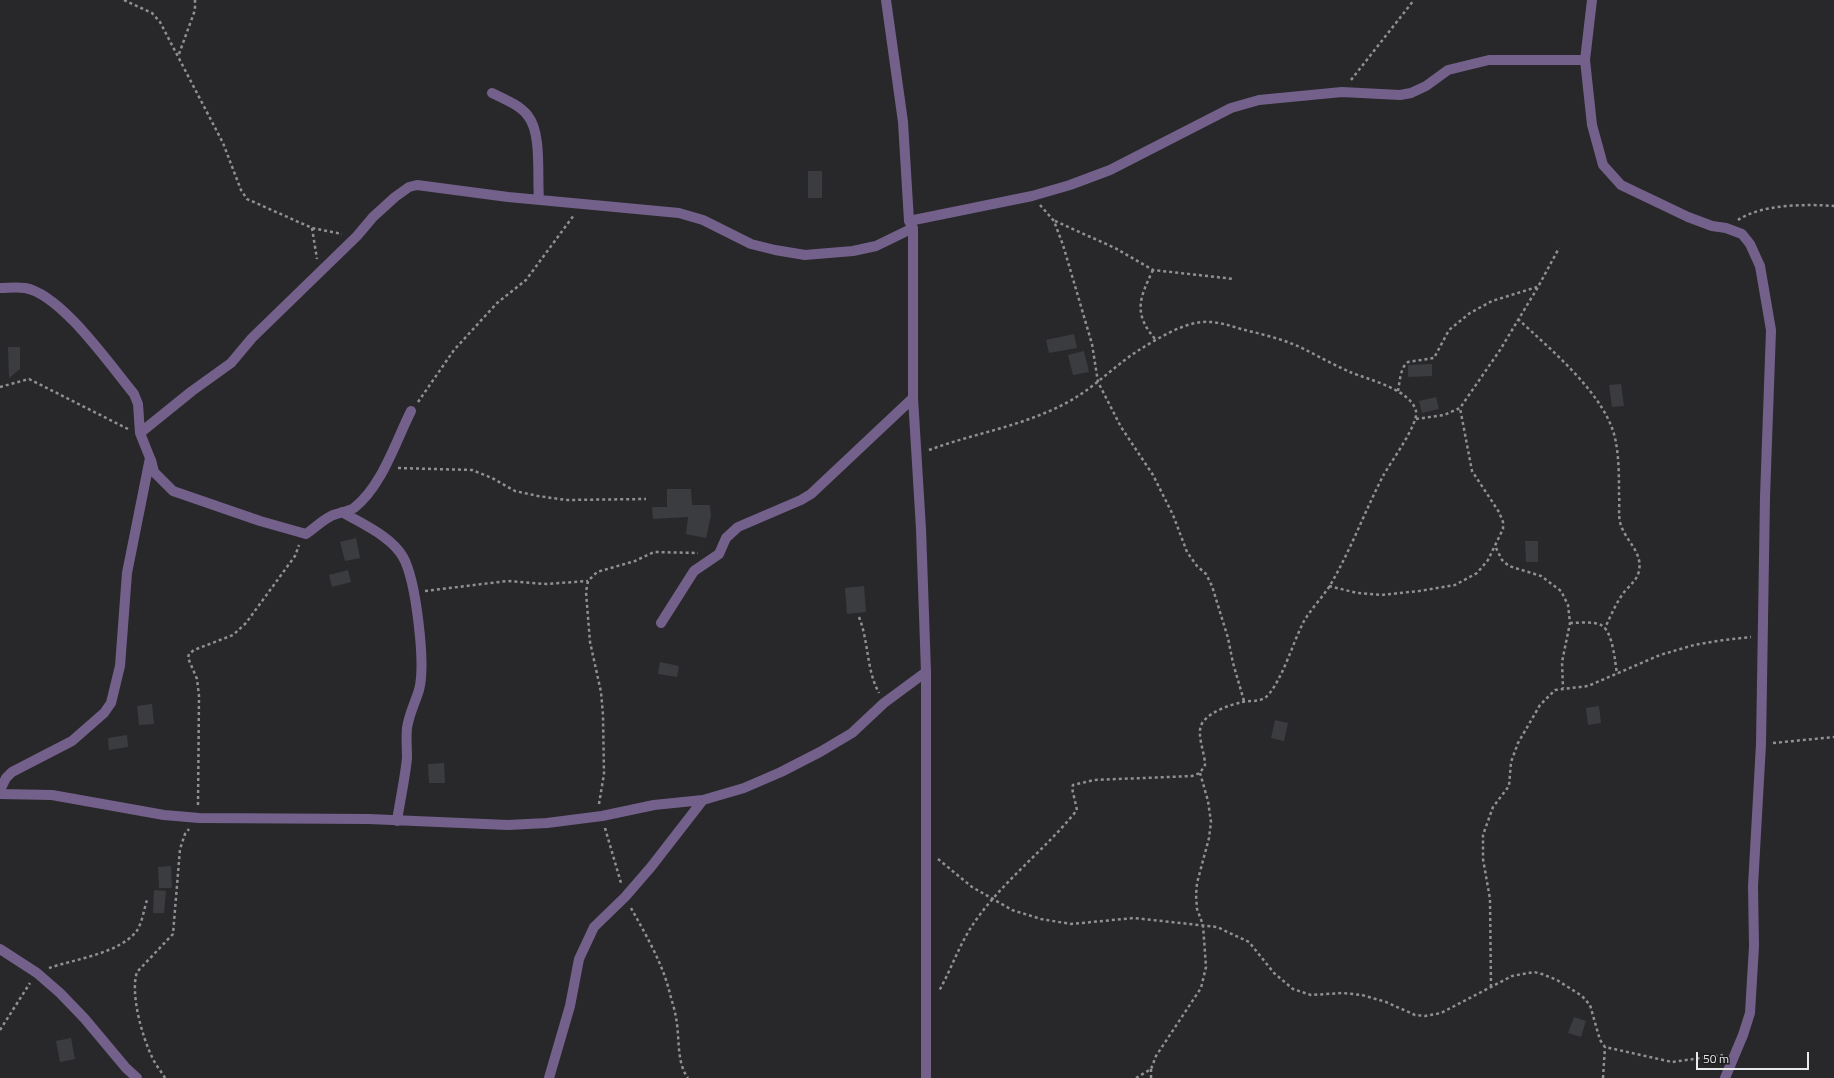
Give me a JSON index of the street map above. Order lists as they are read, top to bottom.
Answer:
{
  "scale_bar": "50 m"
}
